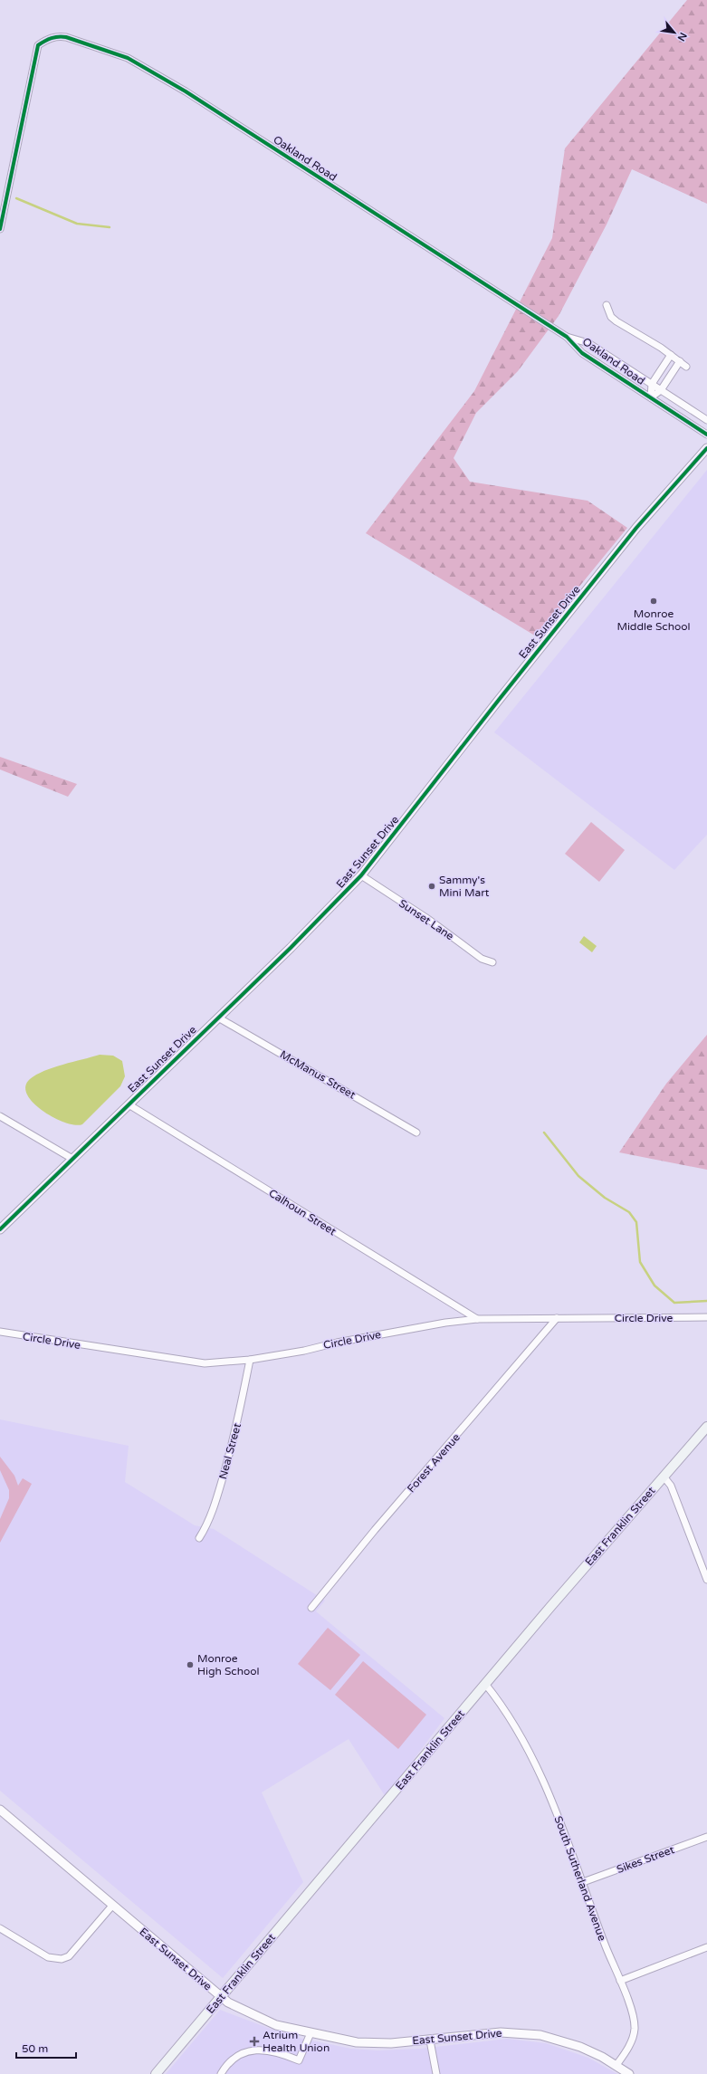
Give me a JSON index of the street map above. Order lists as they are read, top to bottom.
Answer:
{
  "streets": {
    "main road": ["East Franklin Street"],
    "street": [
      "Oakland Road",
      "East Sunset Drive",
      "Sunset Lane",
      "McManus Street",
      "Calhoun Street",
      "Circle Drive",
      "Neal Street",
      "Forest Avenue",
      "Sikes Street",
      "South Sutherland Avenue"
    ]
  },
  "crossings": [
    ["East Sunset Drive", "Sunset Lane"],
    ["East Sunset Drive", "McManus Street"],
    ["East Sunset Drive", "Calhoun Street"],
    ["East Sunset Drive", "East Franklin Street"],
    ["East Sunset Drive", "South Sutherland Avenue"],
    ["Calhoun Street", "Circle Drive"],
    ["Circle Drive", "Neal Street"],
    ["Circle Drive", "Forest Avenue"],
    ["East Franklin Street", "South Sutherland Avenue"],
    ["Sikes Street", "South Sutherland Avenue"]
  ],
  "places": {
    "other": ["Monroe Middle School", "Sammy's Mini Mart", "Monroe High School"],
    "health": ["Atrium Health Union"]
  },
  "scale_bar": "50 m",
  "north": "bottom right"
}
